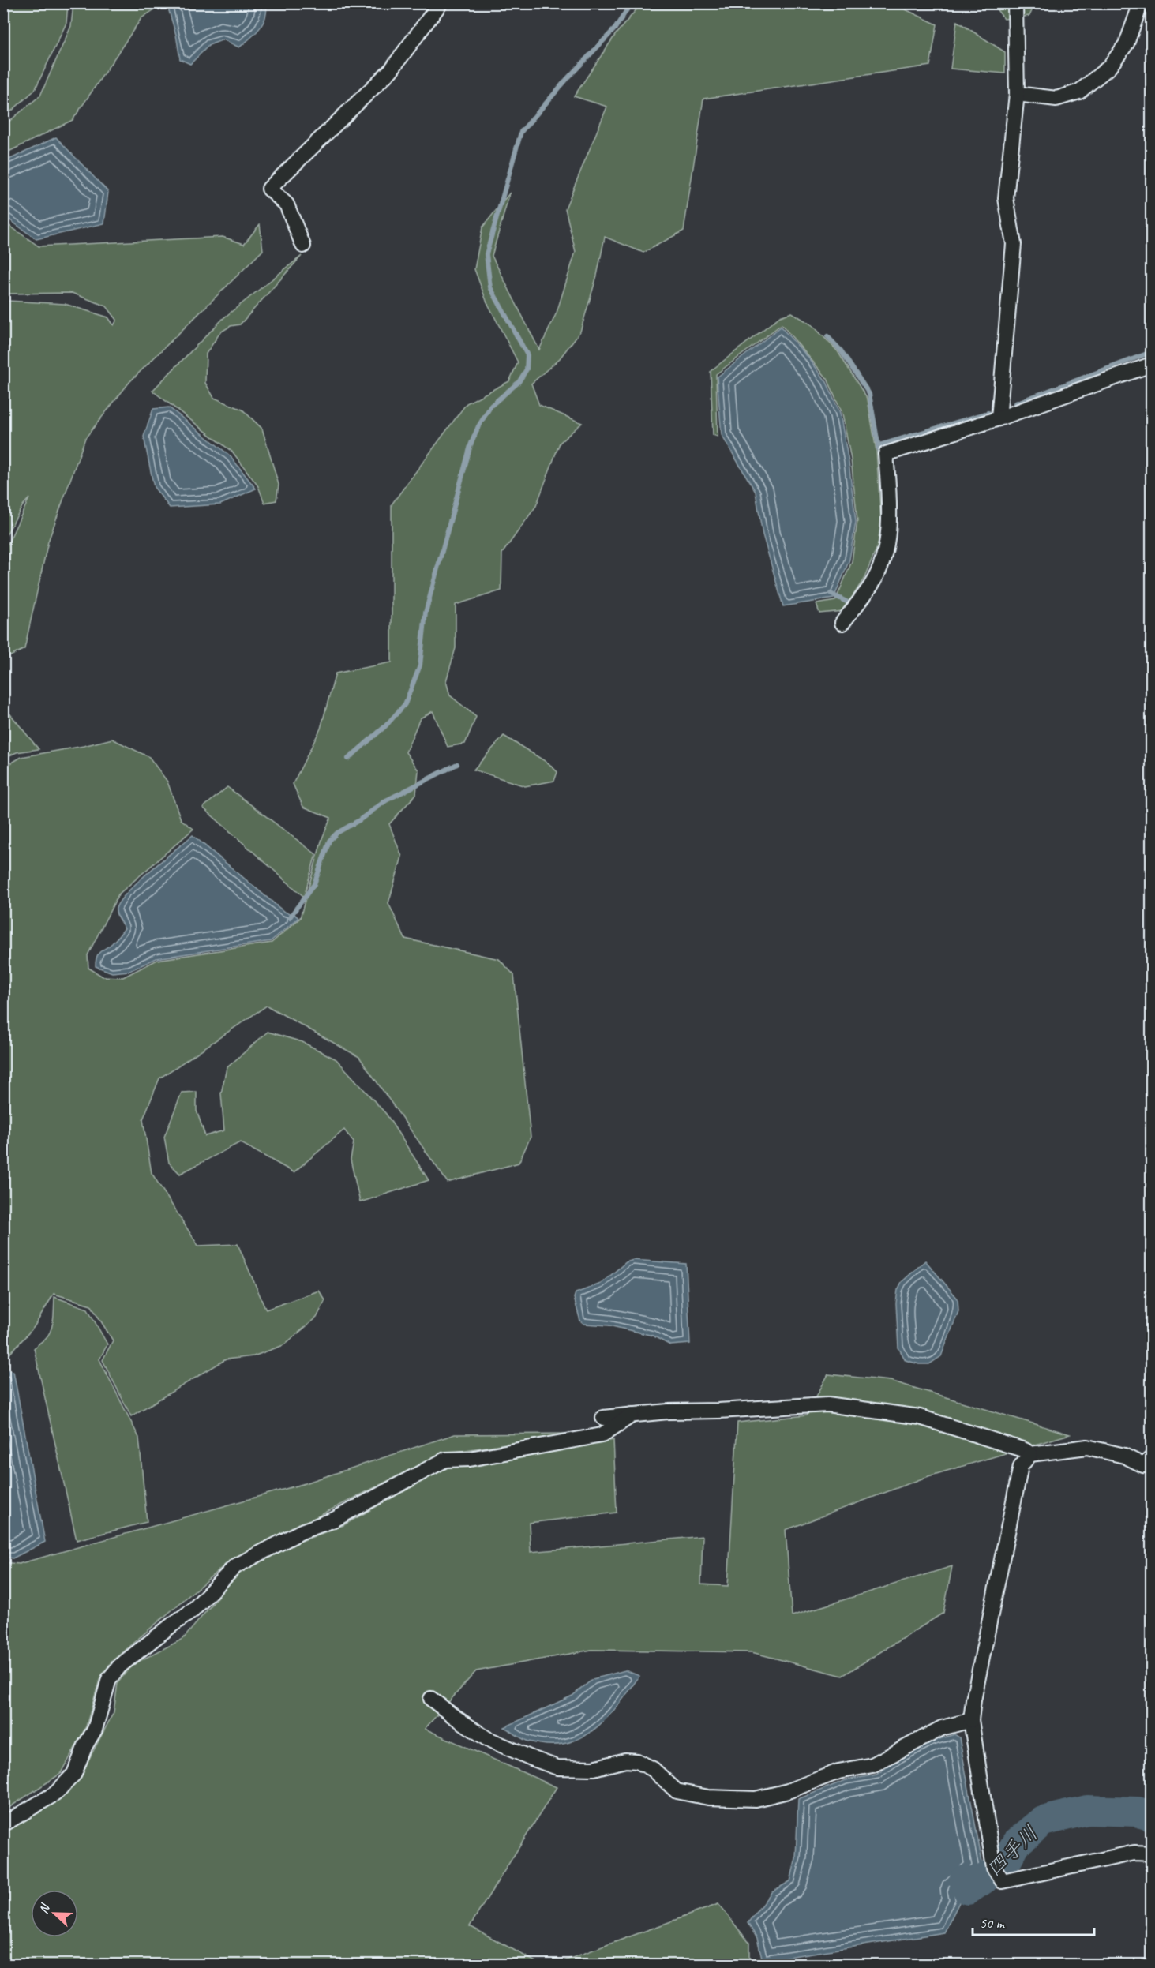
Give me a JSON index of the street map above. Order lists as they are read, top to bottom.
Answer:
{
  "water": ["四手川"],
  "scale_bar": "50 m",
  "north": "left"
}
